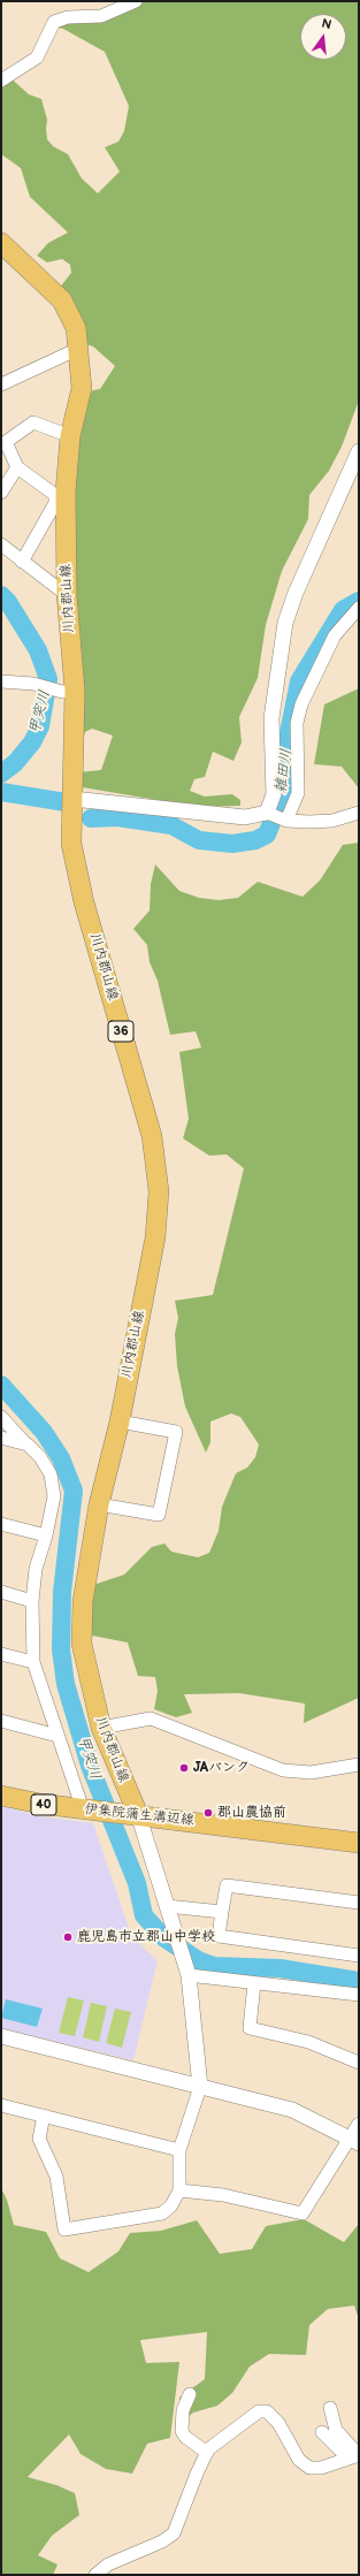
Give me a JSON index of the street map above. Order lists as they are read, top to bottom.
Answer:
{
  "streets": {
    "main road": [
      "川内郡山線",
      "36",
      "40",
      "伊集院蒲生溝辺線"
    ]
  },
  "crossings": [
    ["川内郡山線", "伊集院蒲生溝辺線"]
  ],
  "water": ["甲突川", "雑田川"],
  "places": ["JAバンク", "郡山農協前", "鹿児島市立郡山中学校"],
  "north": "top"
}
